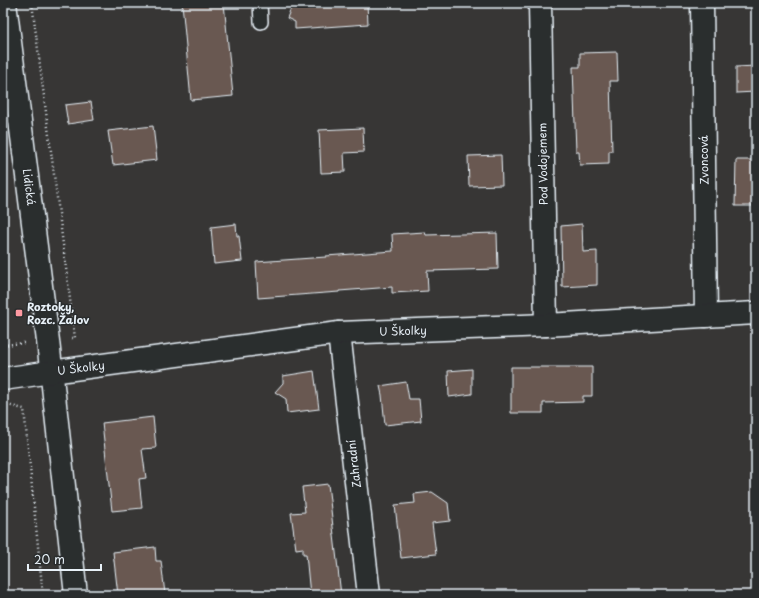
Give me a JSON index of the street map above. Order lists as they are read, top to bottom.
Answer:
{
  "streets": {
    "street": [
      "Zvoncová",
      "Pod Vodojemem",
      "Lidická",
      "U Školky",
      "Zahradní"
    ]
  },
  "crossings": [
    ["Zvoncová", "U Školky"],
    ["Pod Vodojemem", "U Školky"],
    ["Lidická", "U Školky"],
    ["U Školky", "Zahradní"]
  ],
  "places": {
    "transit": ["Roztoky, Rozc. Žalov"]
  },
  "scale_bar": "20 m"
}
